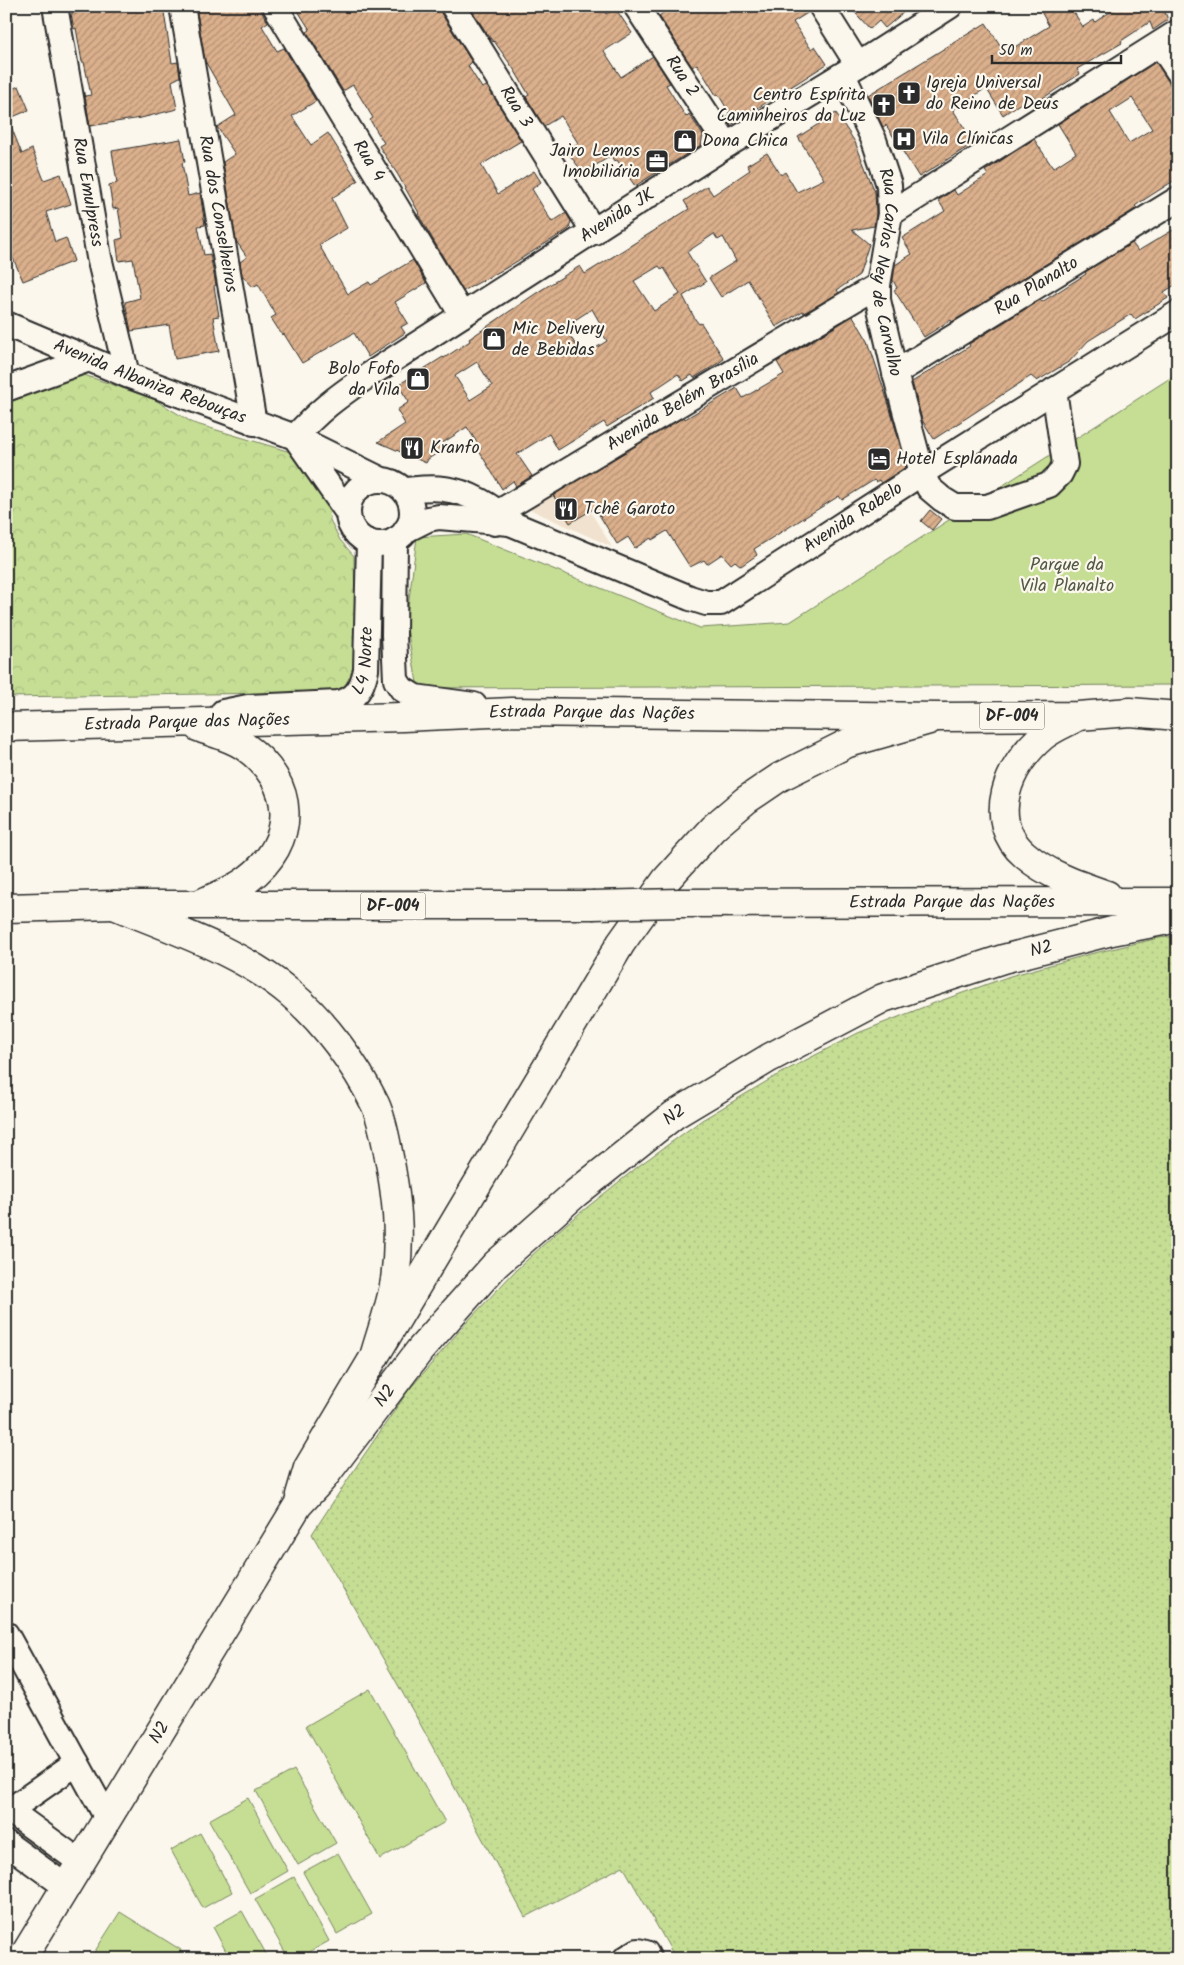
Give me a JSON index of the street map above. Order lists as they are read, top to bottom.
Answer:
{
  "streets": {
    "main road": ["Estrada Parque das Nações", "DF-004", "N2"],
    "street": [
      "Rua 2",
      "Rua 3",
      "Rua 4",
      "Rua Emulpress",
      "Rua dos Conselheiros",
      "Avenida JK",
      "Rua Carlos Ney de Carvalho",
      "Rua Planalto",
      "Avenida Albaniza Rebouças",
      "Avenida Belém Brasília",
      "Avenida Rabelo",
      "L4 Norte"
    ]
  },
  "crossings": [
    ["Rua 2", "Avenida JK"],
    ["Rua 3", "Avenida JK"],
    ["Rua 4", "Avenida JK"],
    ["Rua Emulpress", "Avenida Albaniza Rebouças"],
    ["Rua dos Conselheiros", "Avenida Albaniza Rebouças"],
    ["Avenida JK", "Rua Carlos Ney de Carvalho"],
    ["Avenida JK", "Avenida Albaniza Rebouças"],
    ["Rua Carlos Ney de Carvalho", "Rua Planalto"],
    ["Rua Carlos Ney de Carvalho", "Avenida Belém Brasília"],
    ["Rua Carlos Ney de Carvalho", "Avenida Rabelo"],
    ["Avenida Belém Brasília", "Avenida Rabelo"],
    ["L4 Norte", "Estrada Parque das Nações"],
    ["Estrada Parque das Nações", "N2"]
  ],
  "parks": ["Parque da Vila Planalto"],
  "places": {
    "church": ["Igreja Universal do Reino de Deus", "Centro Espírita Caminheiros da Luz"],
    "hospital": ["Vila Clínicas"],
    "shop": ["Dona Chica", "Mic Delivery de Bebidas", "Bolo Fofo da Vila"],
    "office": ["Jairo Lemos Imobiliária"],
    "restaurant": ["Kranfo", "Tchê Garoto"],
    "hotel": ["Hotel Esplanada"]
  },
  "scale_bar": "50 m"
}
